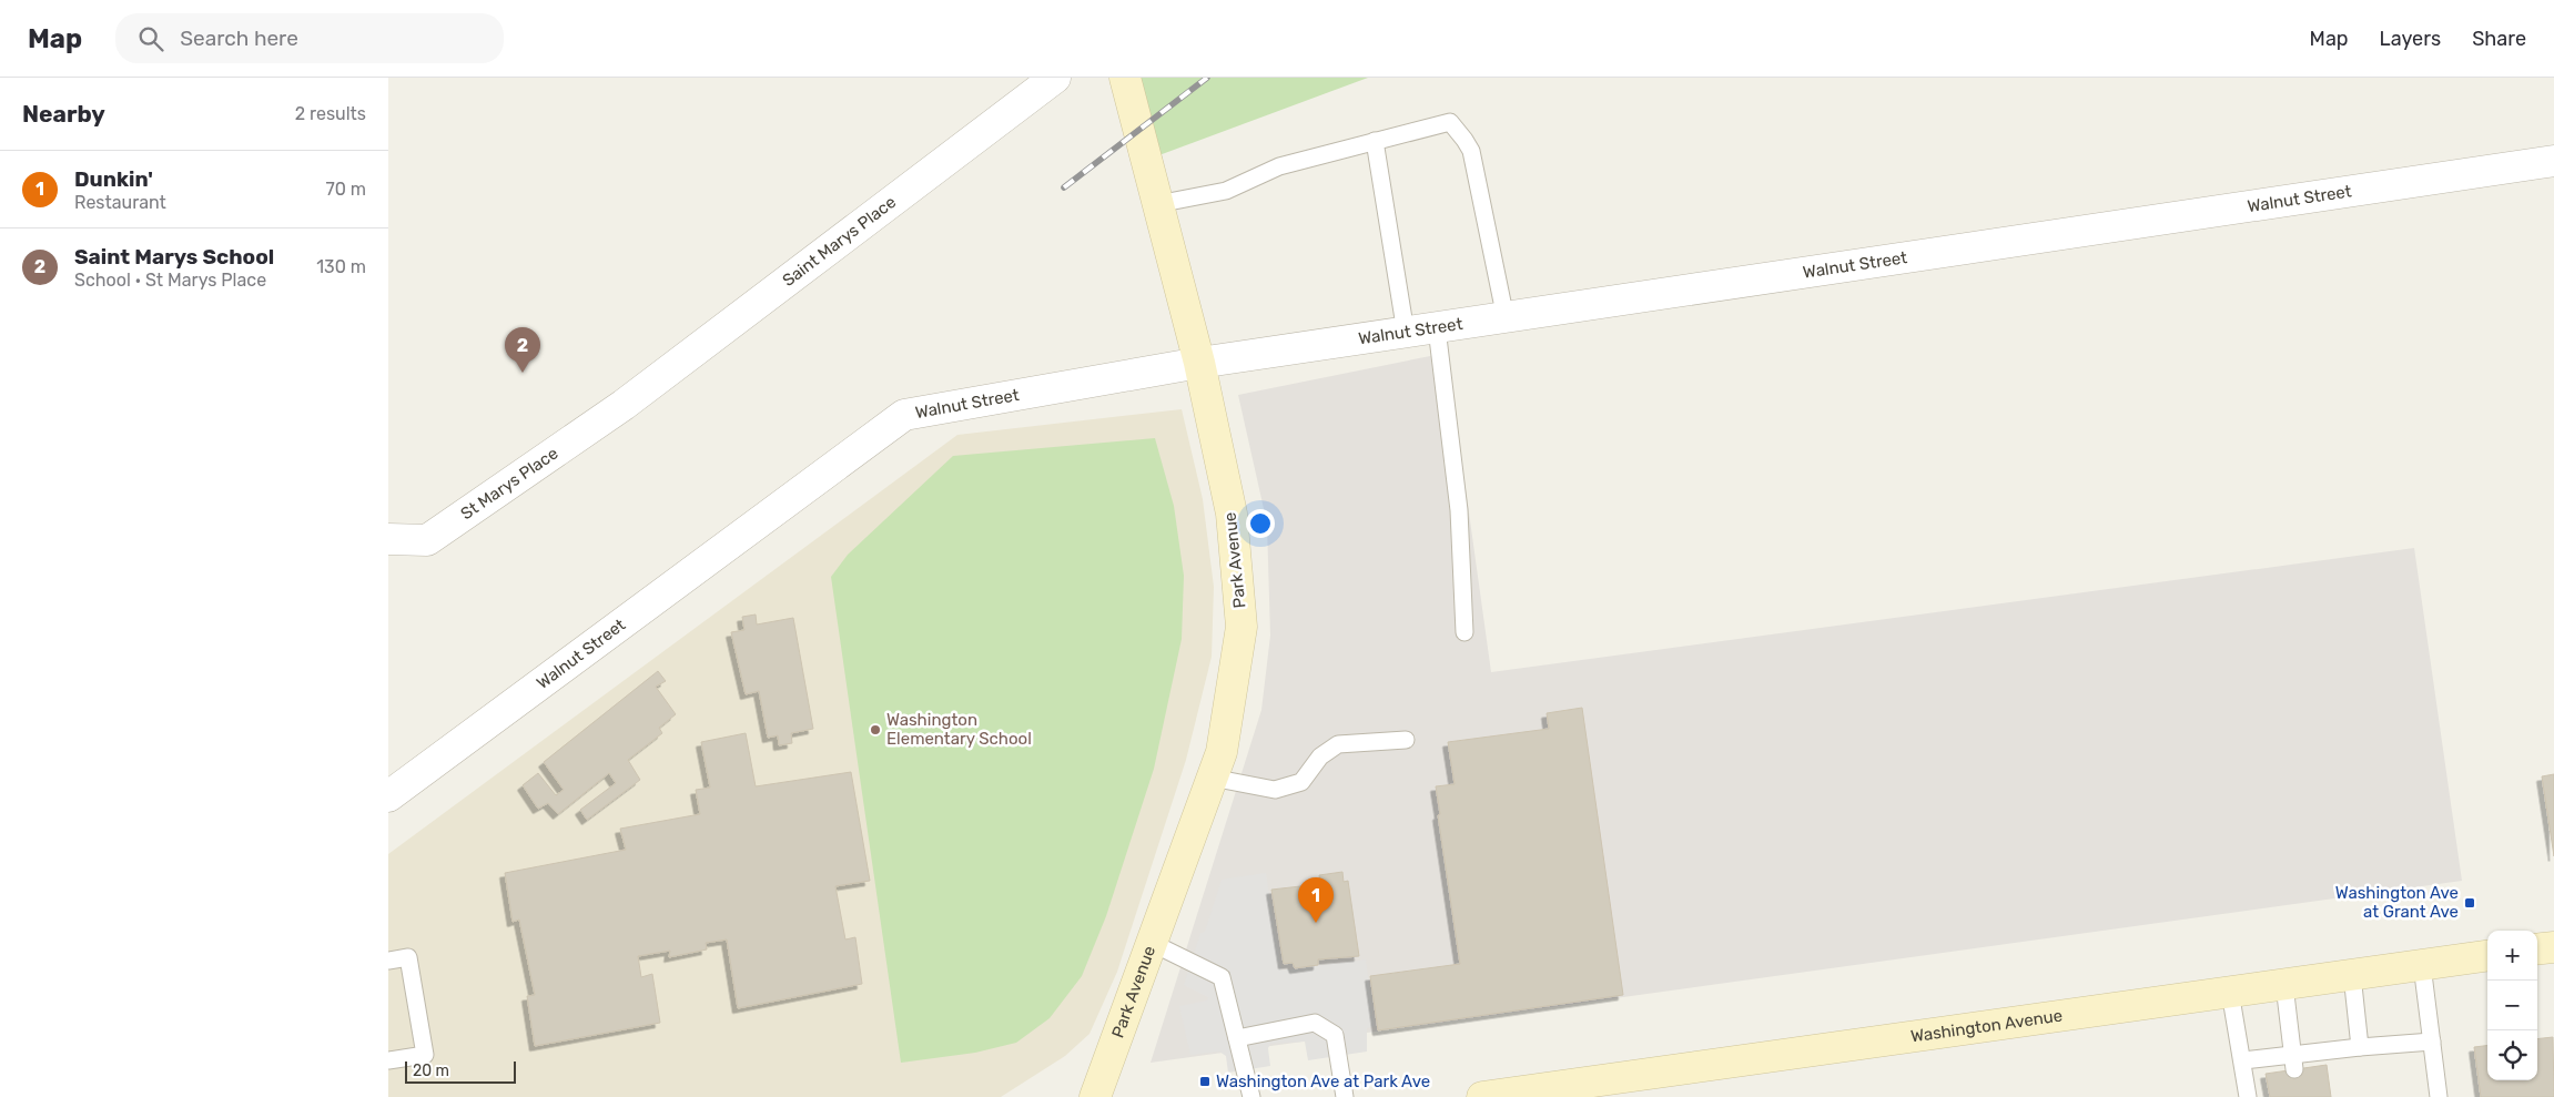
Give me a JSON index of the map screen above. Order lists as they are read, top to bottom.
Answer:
{
  "streets": {
    "street": [
      "Walnut Street",
      "Saint Marys Place",
      "St Marys Place",
      "Park Avenue",
      "Washington Avenue"
    ]
  },
  "crossings": [
    ["Walnut Street", "Park Avenue"],
    ["Saint Marys Place", "St Marys Place"]
  ],
  "places": {
    "other": ["Washington Elementary School"],
    "transit": ["Washington Ave at Grant Ave", "Washington Ave at Park Ave"]
  },
  "scale_bar": "20 m",
  "page": {
    "header": "Map",
    "search": "Search here",
    "nav": ["Map", "Layers", "Share"],
    "heading": ["Nearby", "2 results"],
    "list": [
      {
        "mark": "1",
        "name": "Dunkin'",
        "note": "Restaurant",
        "value": "70 m"
      },
      {
        "mark": "2",
        "name": "Saint Marys School",
        "note": "School · St Marys Place",
        "value": "130 m"
      }
    ],
    "pins": ["2", "1"],
    "map_buttons": ["+", "−"],
    "scale": "20 m"
  }
}
